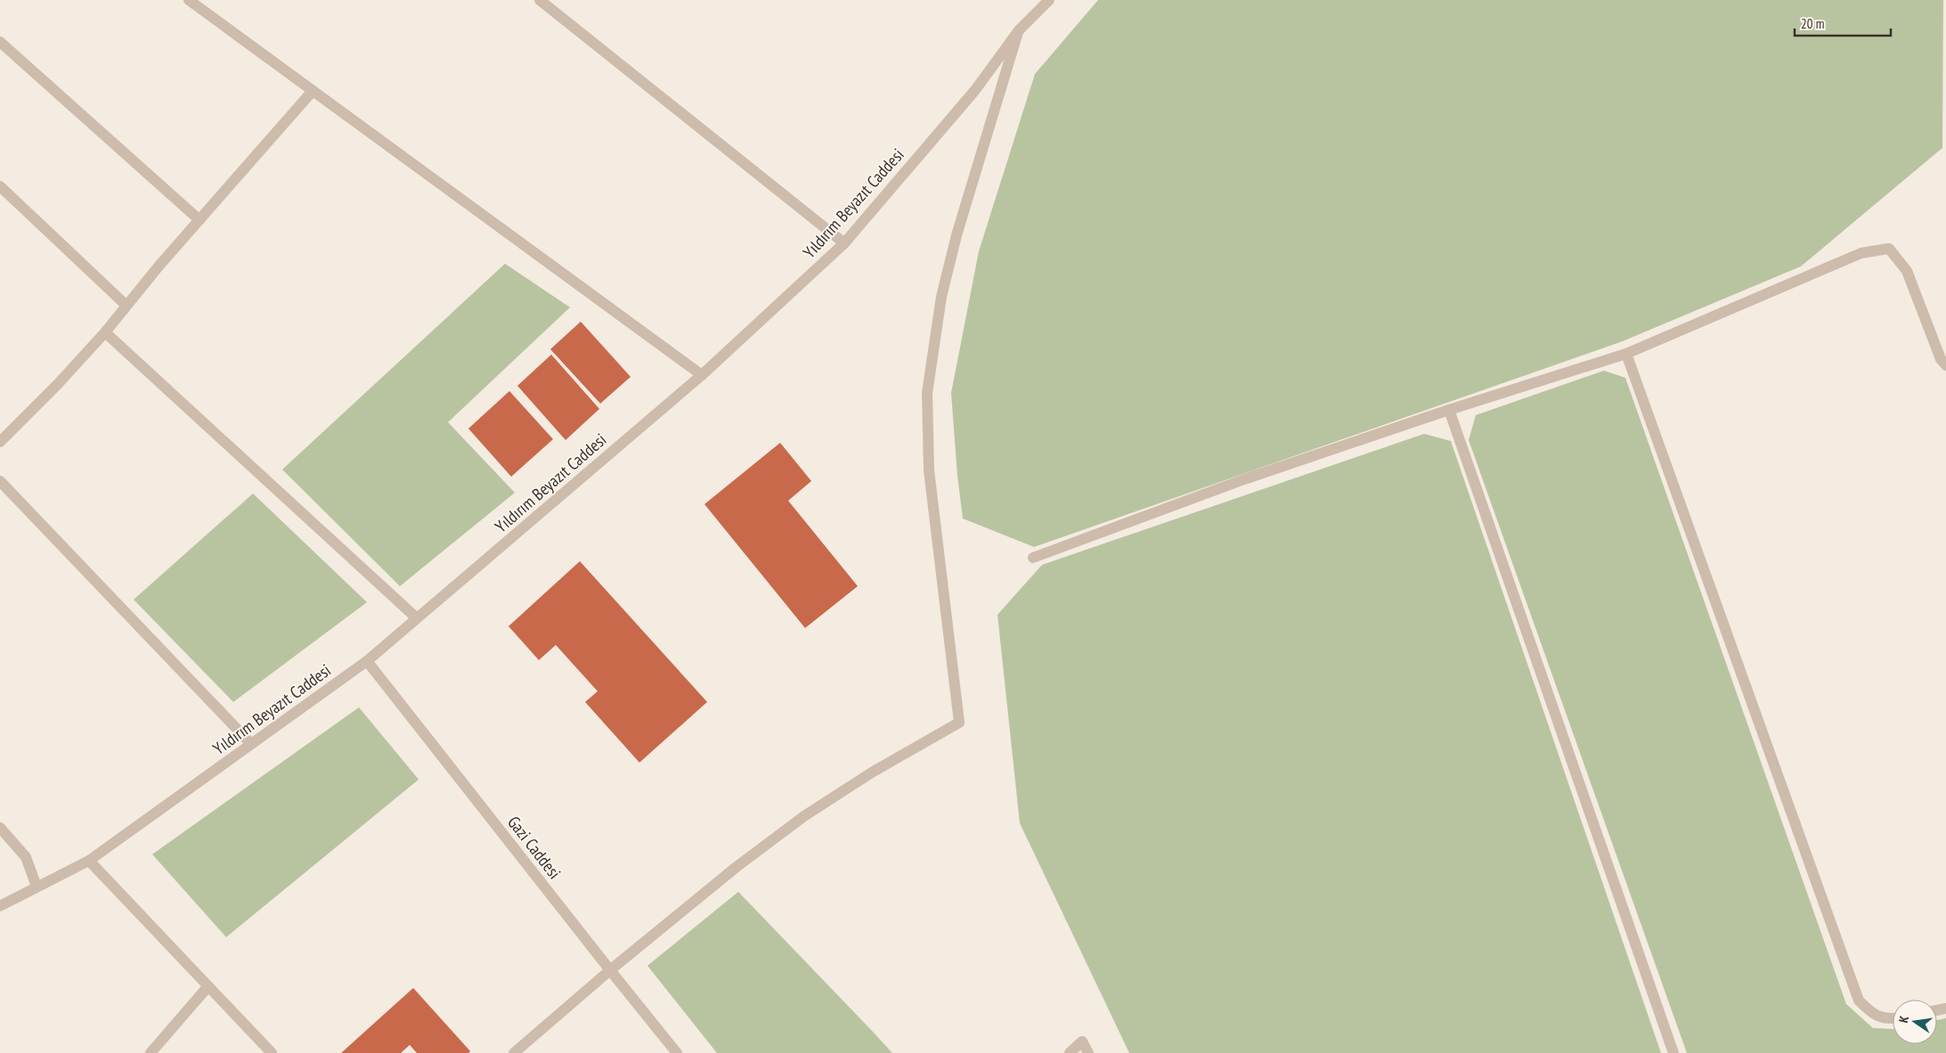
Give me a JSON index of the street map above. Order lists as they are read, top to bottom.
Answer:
{
  "streets": {
    "street": ["Yıldırım Beyazıt Caddesi", "Gazi Caddesi"]
  },
  "crossings": [
    ["Yıldırım Beyazıt Caddesi", "Gazi Caddesi"]
  ],
  "scale_bar": "20 m",
  "north": "left"
}
